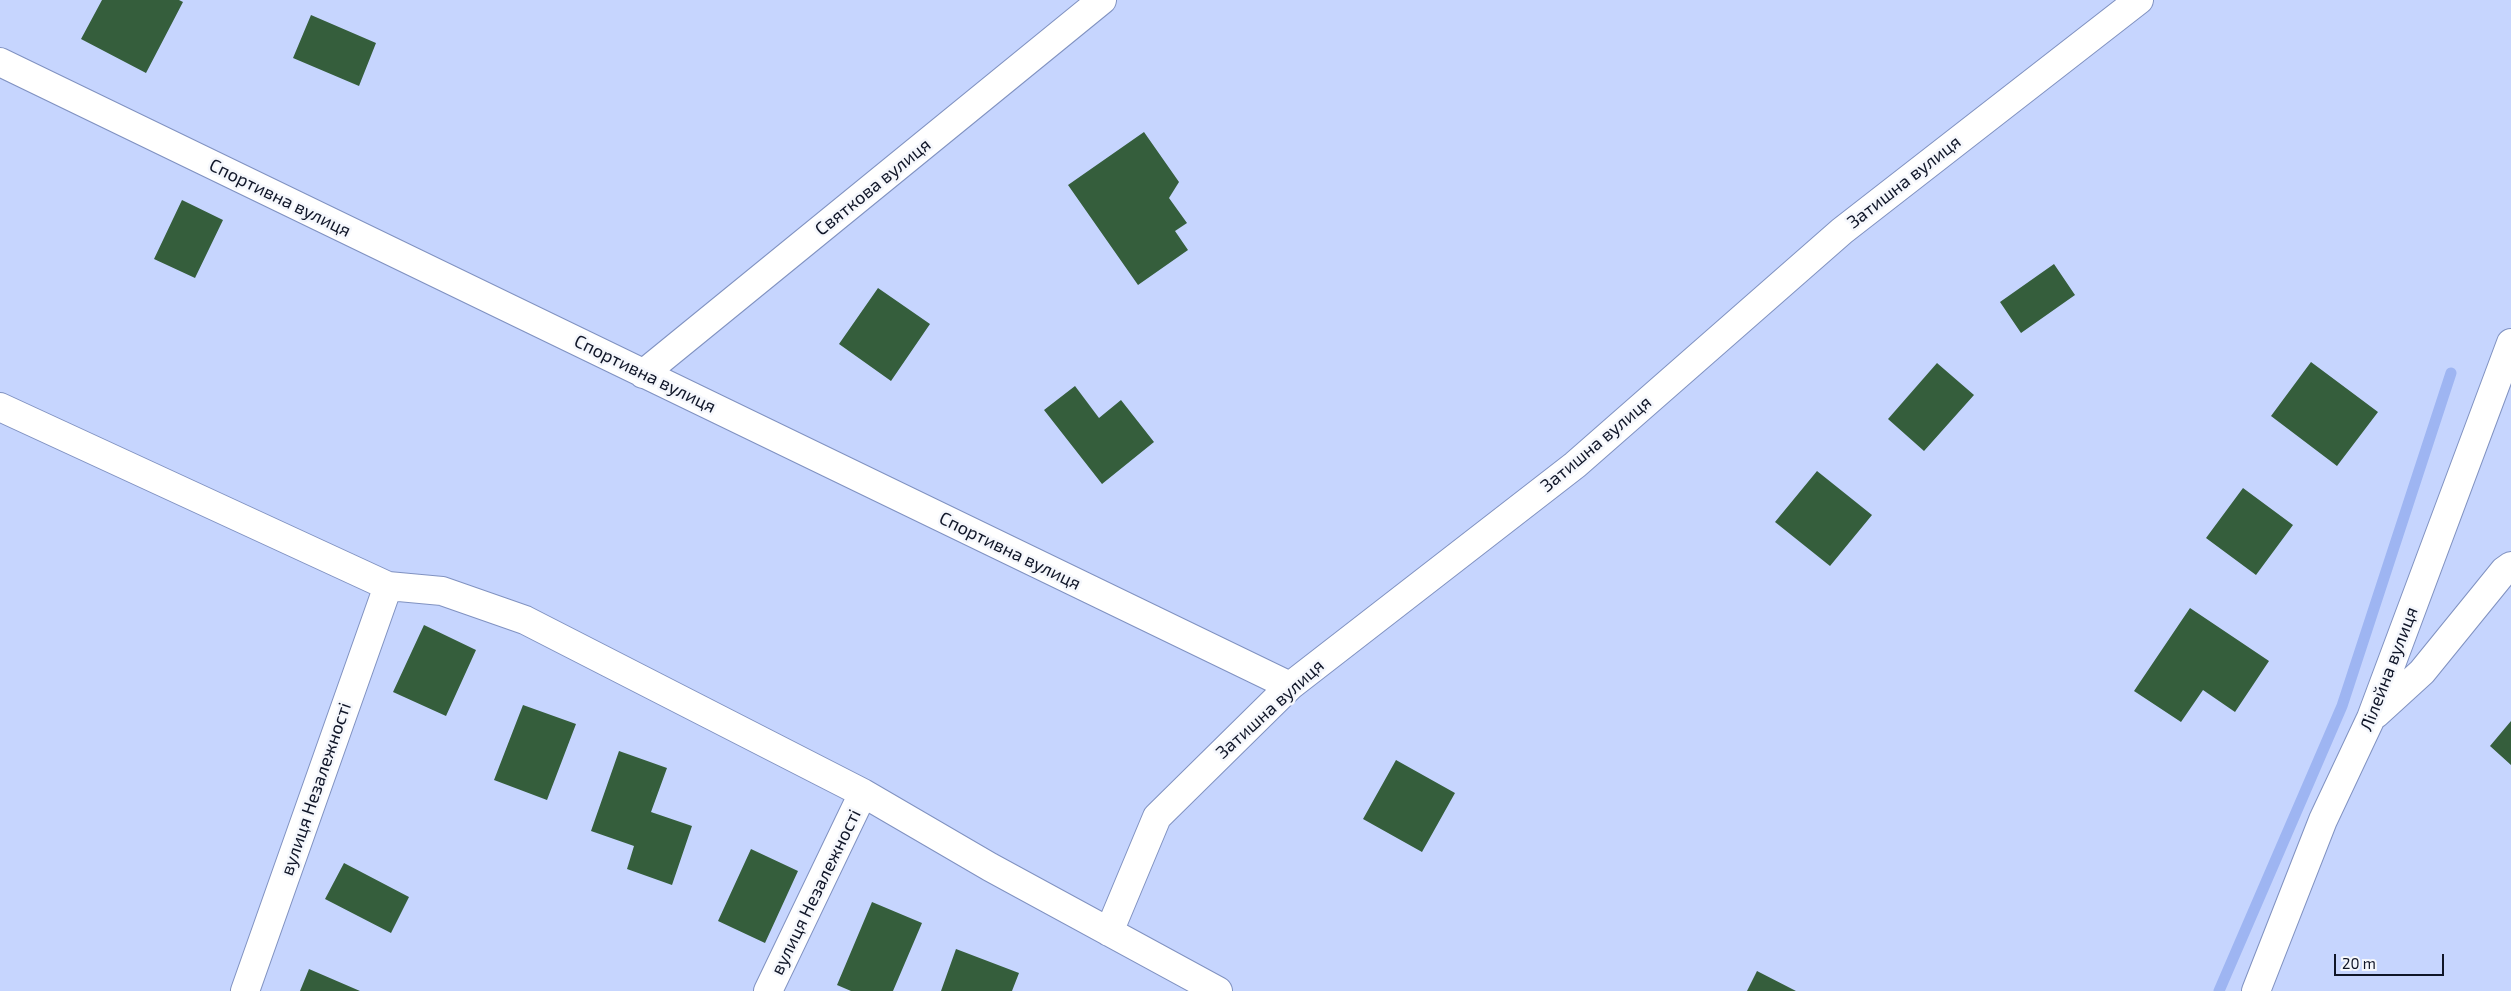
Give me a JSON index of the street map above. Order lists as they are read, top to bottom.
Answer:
{
  "streets": {
    "street": [
      "Затишна вулиця",
      "Святкова вулиця",
      "Спортивна вулиця",
      "Лілейна вулиця",
      "вулиця Незалежності"
    ]
  },
  "crossings": [
    ["Затишна вулиця", "Спортивна вулиця"],
    ["Святкова вулиця", "Спортивна вулиця"]
  ],
  "scale_bar": "20 m"
}
